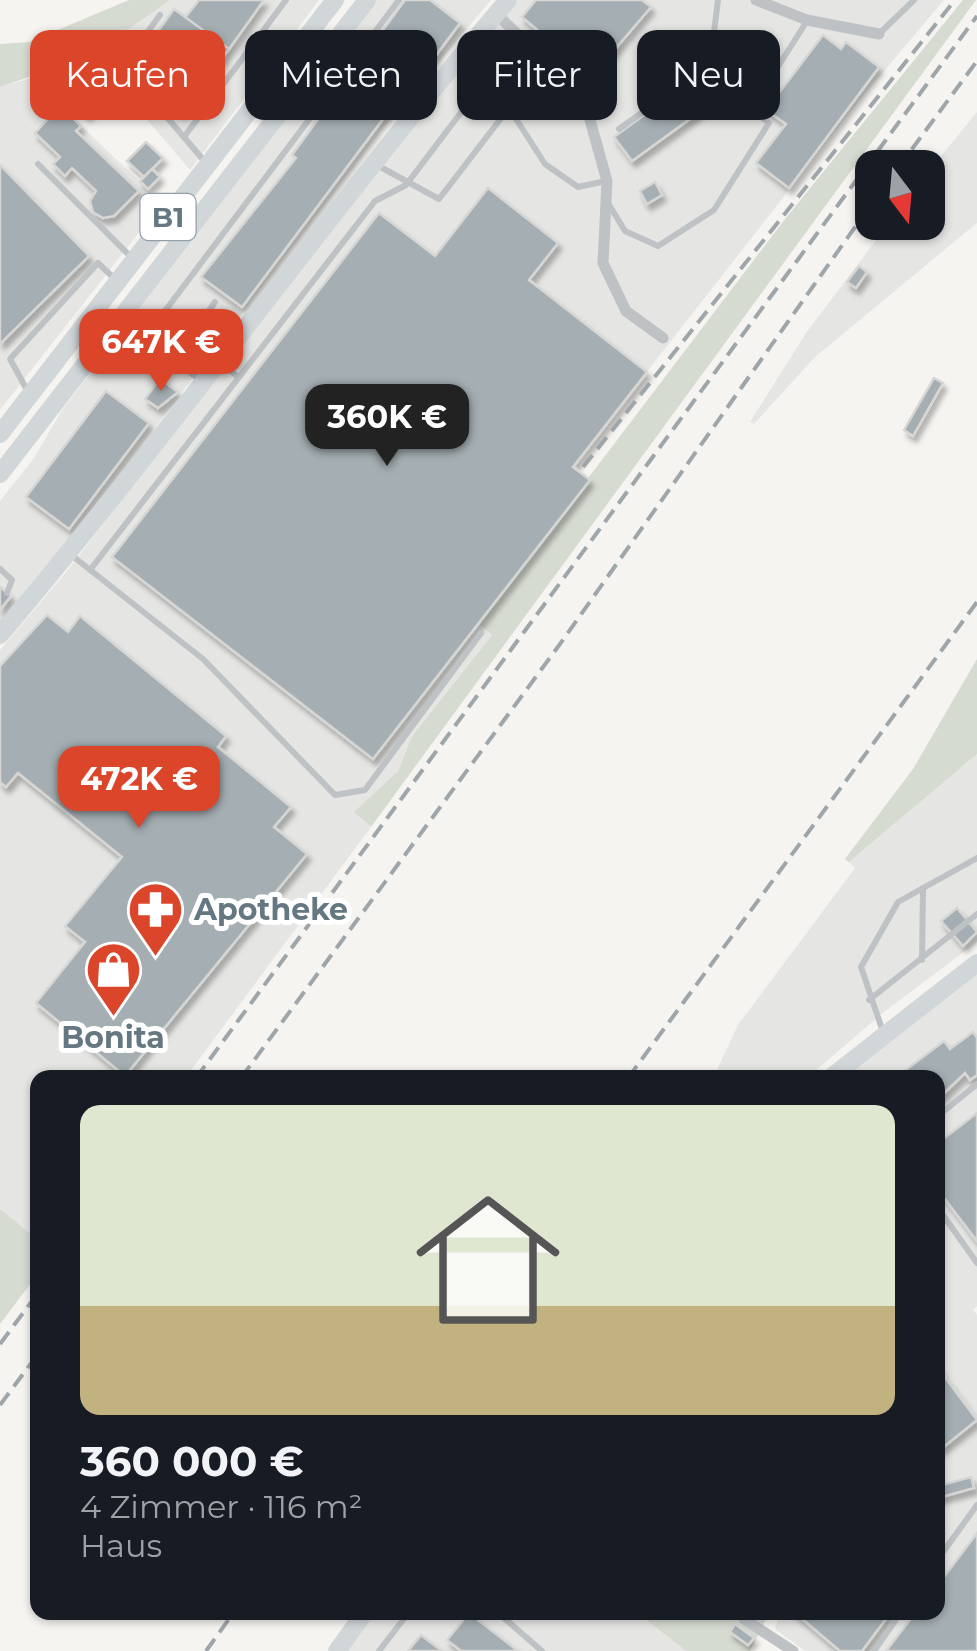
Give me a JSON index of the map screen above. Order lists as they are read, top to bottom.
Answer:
{
  "streets": {
    "main road": ["B1"]
  },
  "places": {
    "pharmacy": ["Apotheke"],
    "shop": ["Bonita"]
  },
  "north": "bottom",
  "page": {
    "chip": [
      "Kaufen",
      "Mieten",
      "Filter",
      "Neu"
    ],
    "price": ["647K €", "360K €", "472K €"],
    "list": [
      {
        "name": "360 000 €",
        "note": "4 Zimmer · 116 m² · Haus"
      }
    ]
  }
}
